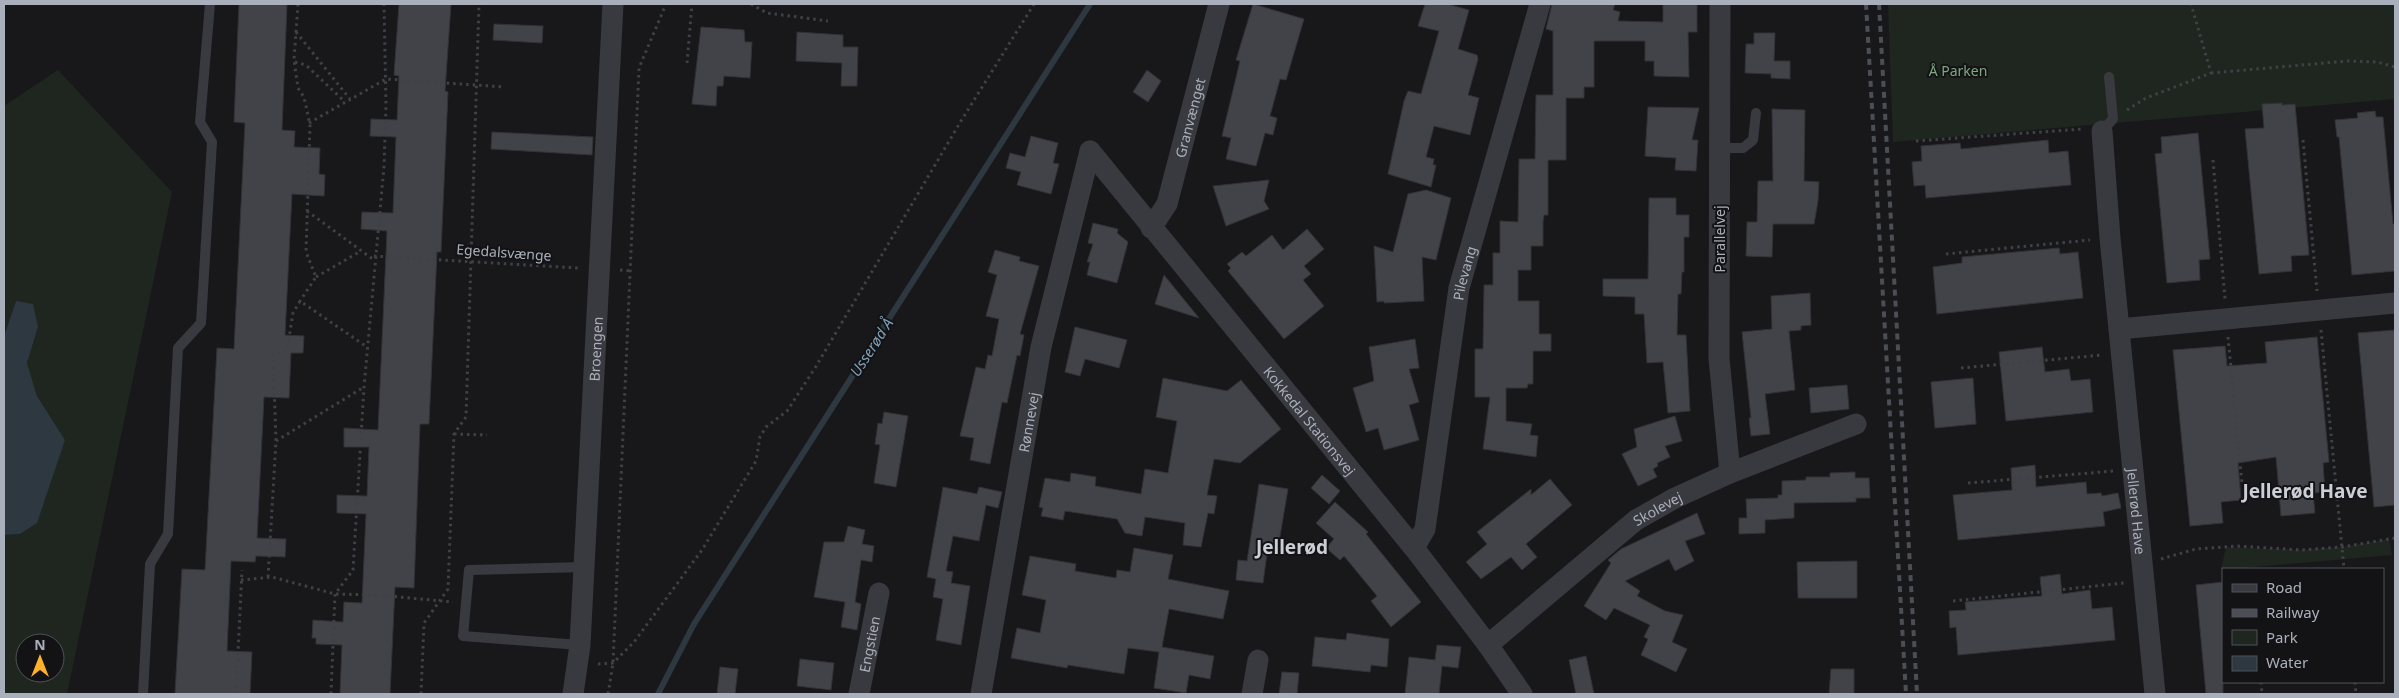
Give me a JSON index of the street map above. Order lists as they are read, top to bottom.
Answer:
{
  "streets": {
    "street": [
      "Granvænget",
      "Parallelvej",
      "Pilevang",
      "Broengen",
      "Kokkedal Stationsvej",
      "Rønnevej",
      "Skolevej",
      "Jellerød Have",
      "Engstien"
    ],
    "path": ["Egedalsvænge"]
  },
  "crossings": [
    ["Granvænget", "Kokkedal Stationsvej"],
    ["Parallelvej", "Skolevej"],
    ["Egedalsvænge", "Broengen"],
    ["Pilevang", "Kokkedal Stationsvej"],
    ["Kokkedal Stationsvej", "Rønnevej"],
    ["Kokkedal Stationsvej", "Skolevej"]
  ],
  "districts": ["Jellerød Have", "Jellerød"],
  "water": ["Usserød Å"],
  "parks": ["Å Parken"],
  "legend": [
    "Road",
    "Railway",
    "Park",
    "Water"
  ],
  "north": "top"
}
